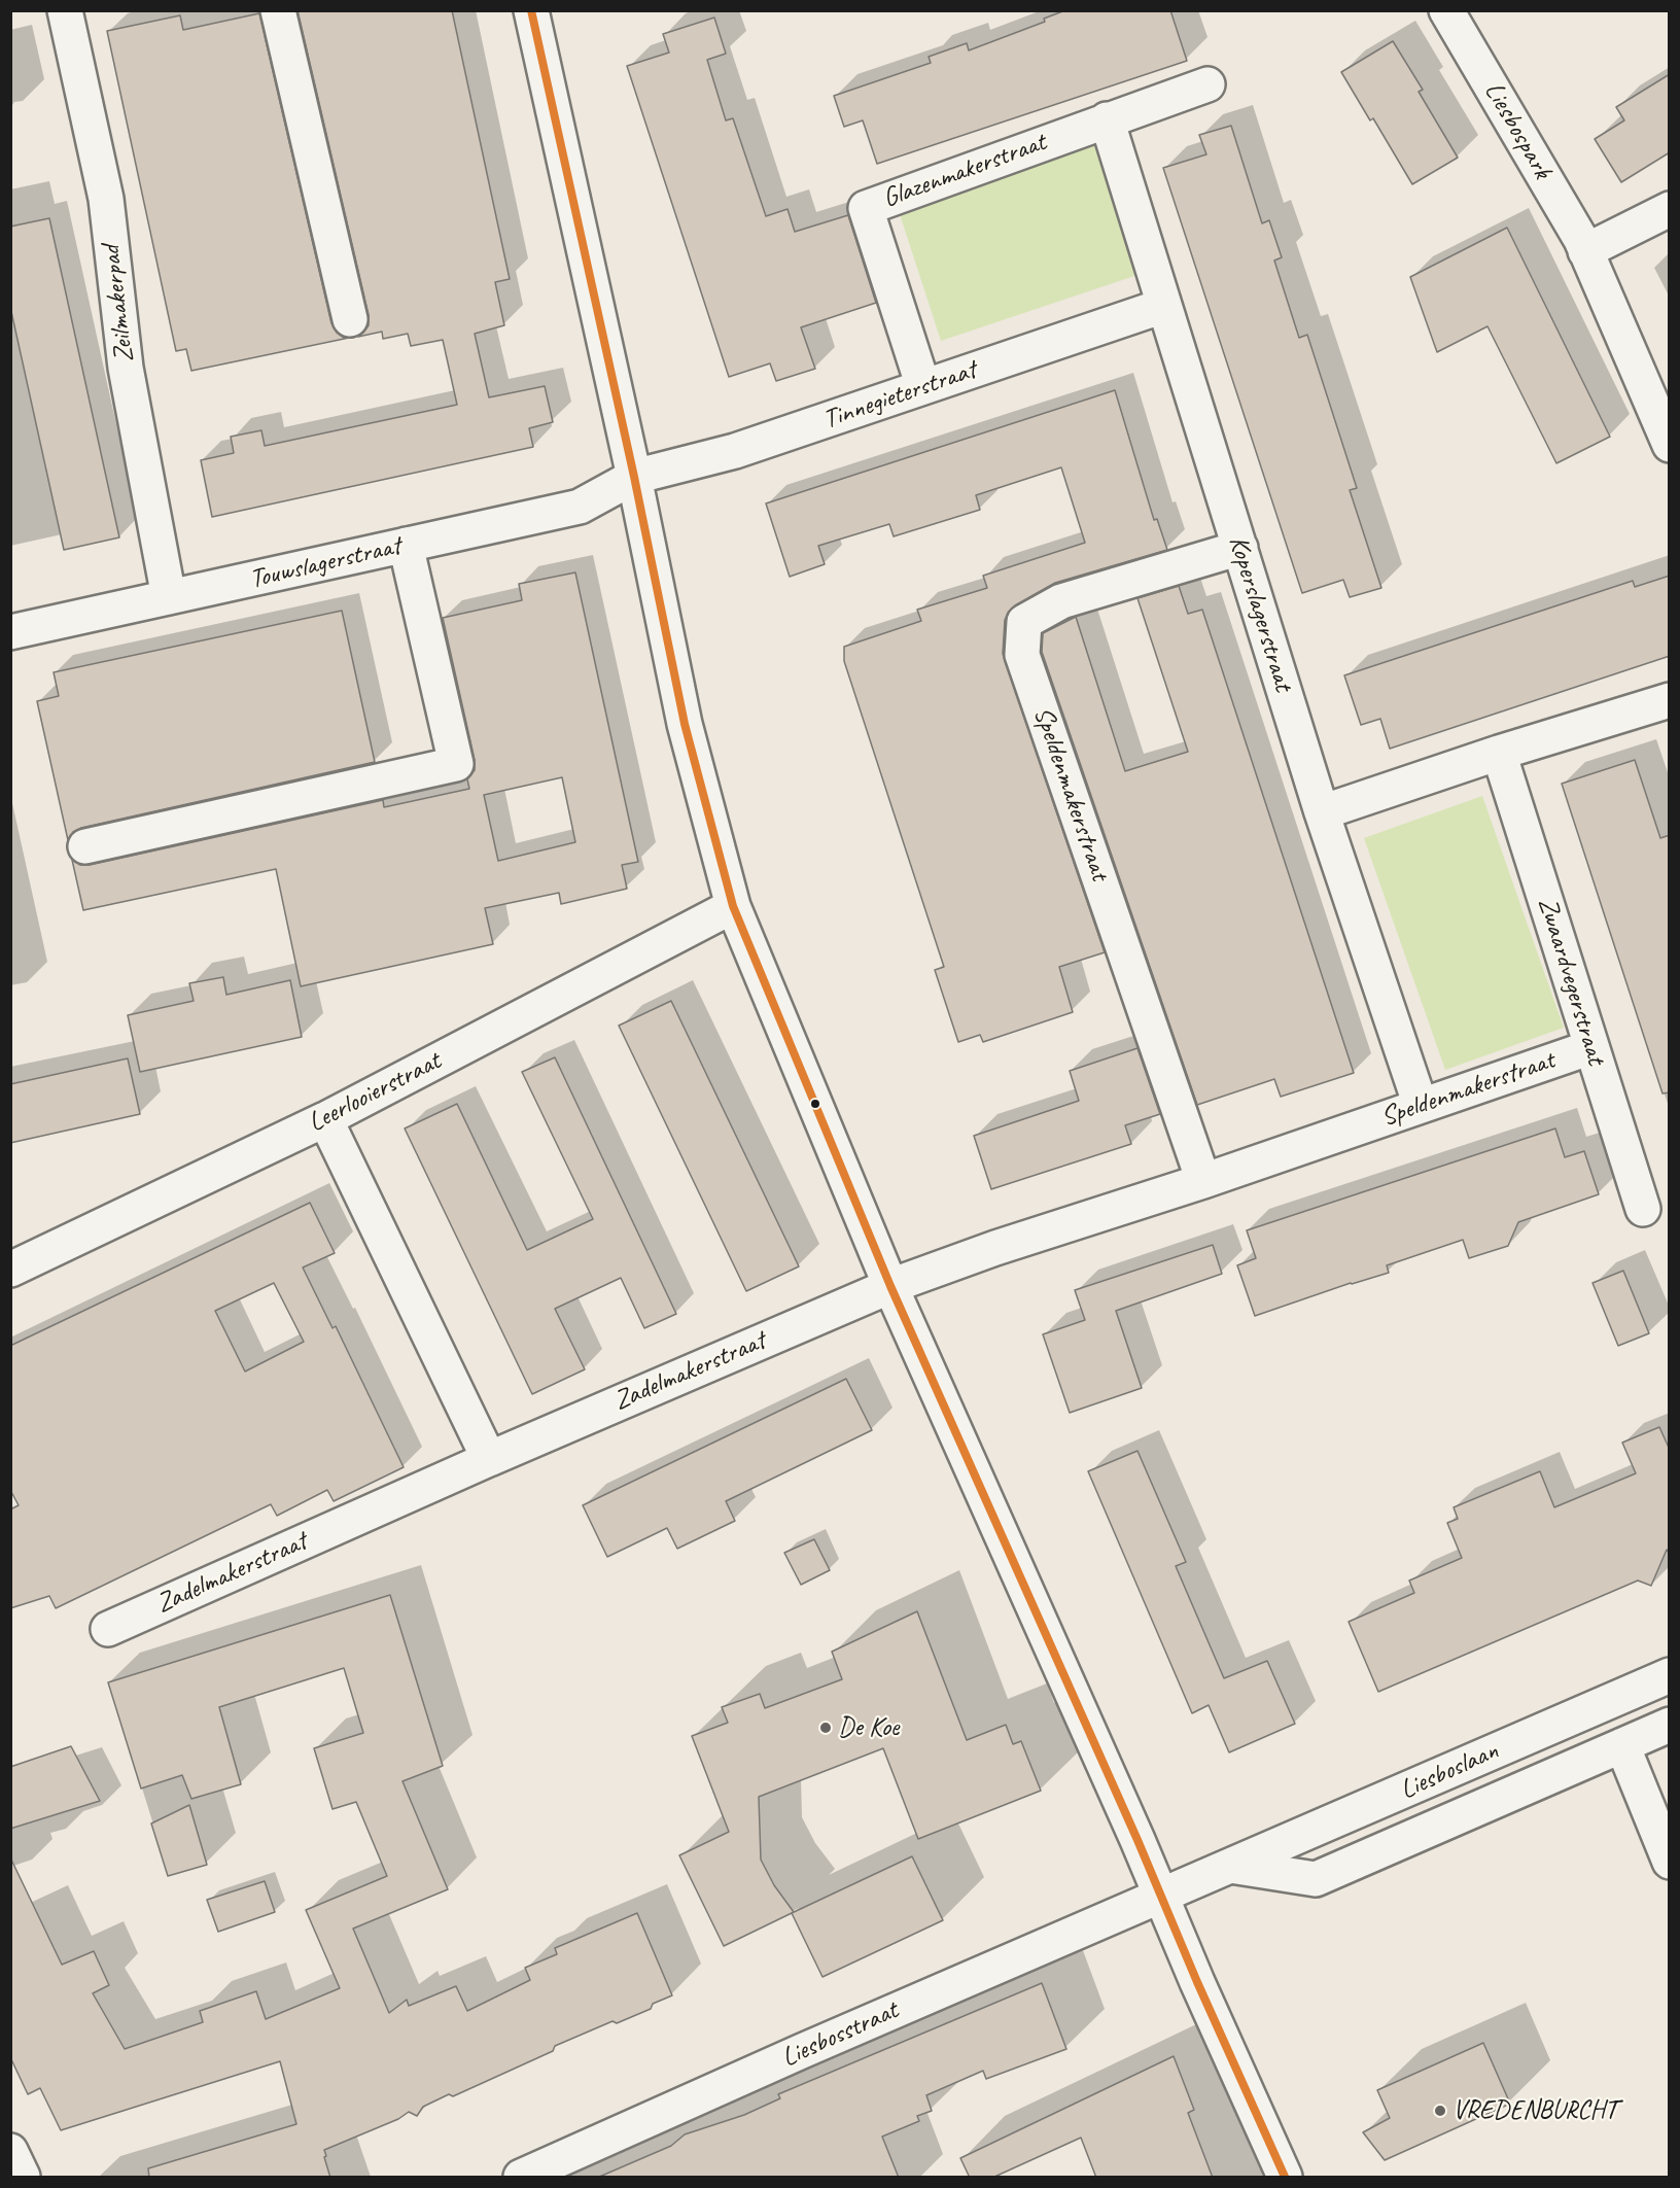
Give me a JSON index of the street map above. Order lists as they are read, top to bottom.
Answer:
{
  "streets": {
    "street": [
      "Liesbospark",
      "Glazenmakerstraat",
      "Zeilmakerpad",
      "Tinnegieterstraat",
      "Touwslagerstraat",
      "Koperslagerstraat",
      "Speldenmakerstraat",
      "Zwaardvegerstraat",
      "Leerlooierstraat",
      "Zadelmakerstraat",
      "Liesboslaan",
      "Liesbosstraat"
    ]
  },
  "crossings": [
    ["Glazenmakerstraat", "Tinnegieterstraat"],
    ["Glazenmakerstraat", "Koperslagerstraat"],
    ["Zeilmakerpad", "Touwslagerstraat"],
    ["Tinnegieterstraat", "Touwslagerstraat"],
    ["Tinnegieterstraat", "Koperslagerstraat"],
    ["Koperslagerstraat", "Speldenmakerstraat"],
    ["Speldenmakerstraat", "Zwaardvegerstraat"],
    ["Speldenmakerstraat", "Zadelmakerstraat"],
    ["Liesboslaan", "Liesbosstraat"]
  ],
  "places": ["De Koe", "VREDENBURCHT"]
}
